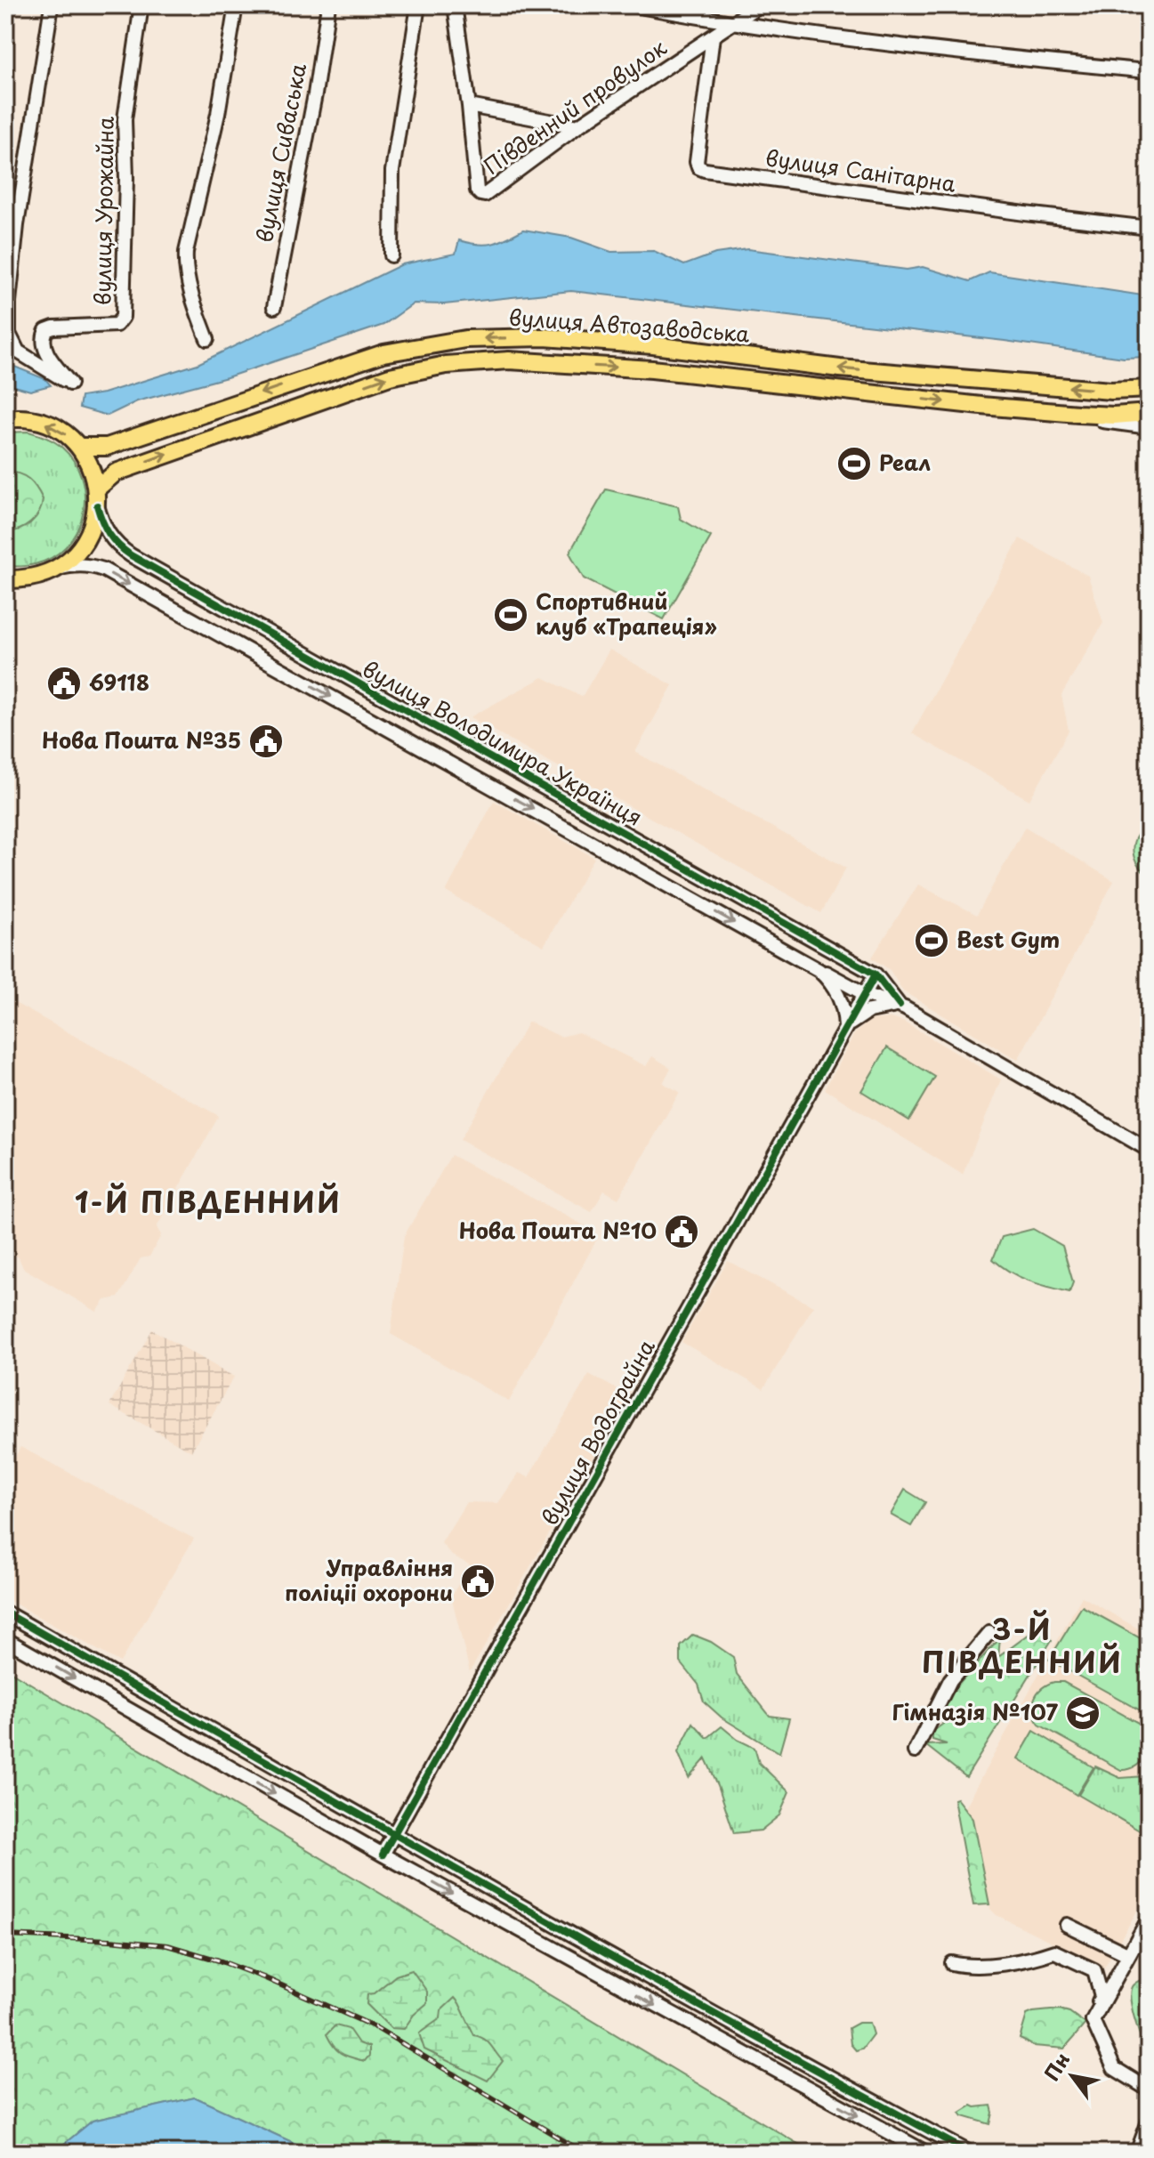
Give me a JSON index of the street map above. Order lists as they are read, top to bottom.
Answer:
{
  "streets": {
    "main road": ["вулиця Автозаводська", "вулиця Володимира Українця"],
    "street": [
      "Південний провулок",
      "вулиця Сиваська",
      "вулиця Санітарна",
      "вулиця Урожайна",
      "вулиця Водограйна"
    ]
  },
  "crossings": [
    ["Південний провулок", "вулиця Санітарна"],
    ["вулиця Автозаводська", "вулиця Володимира Українця"],
    ["вулиця Володимира Українця", "вулиця Водограйна"]
  ],
  "districts": ["1-Й ПІВДЕННИЙ", "3-Й ПІВДЕННИЙ"],
  "places": {
    "sports": ["Реал", "Спортивний клуб «Трапеція»", "Best Gym"],
    "public building": [
      "69118",
      "Нова Пошта №35",
      "Нова Пошта №10",
      "Управлiння полiцii охорони"
    ],
    "school or university": ["Гімназія №107"]
  },
  "north": "top left"
}
